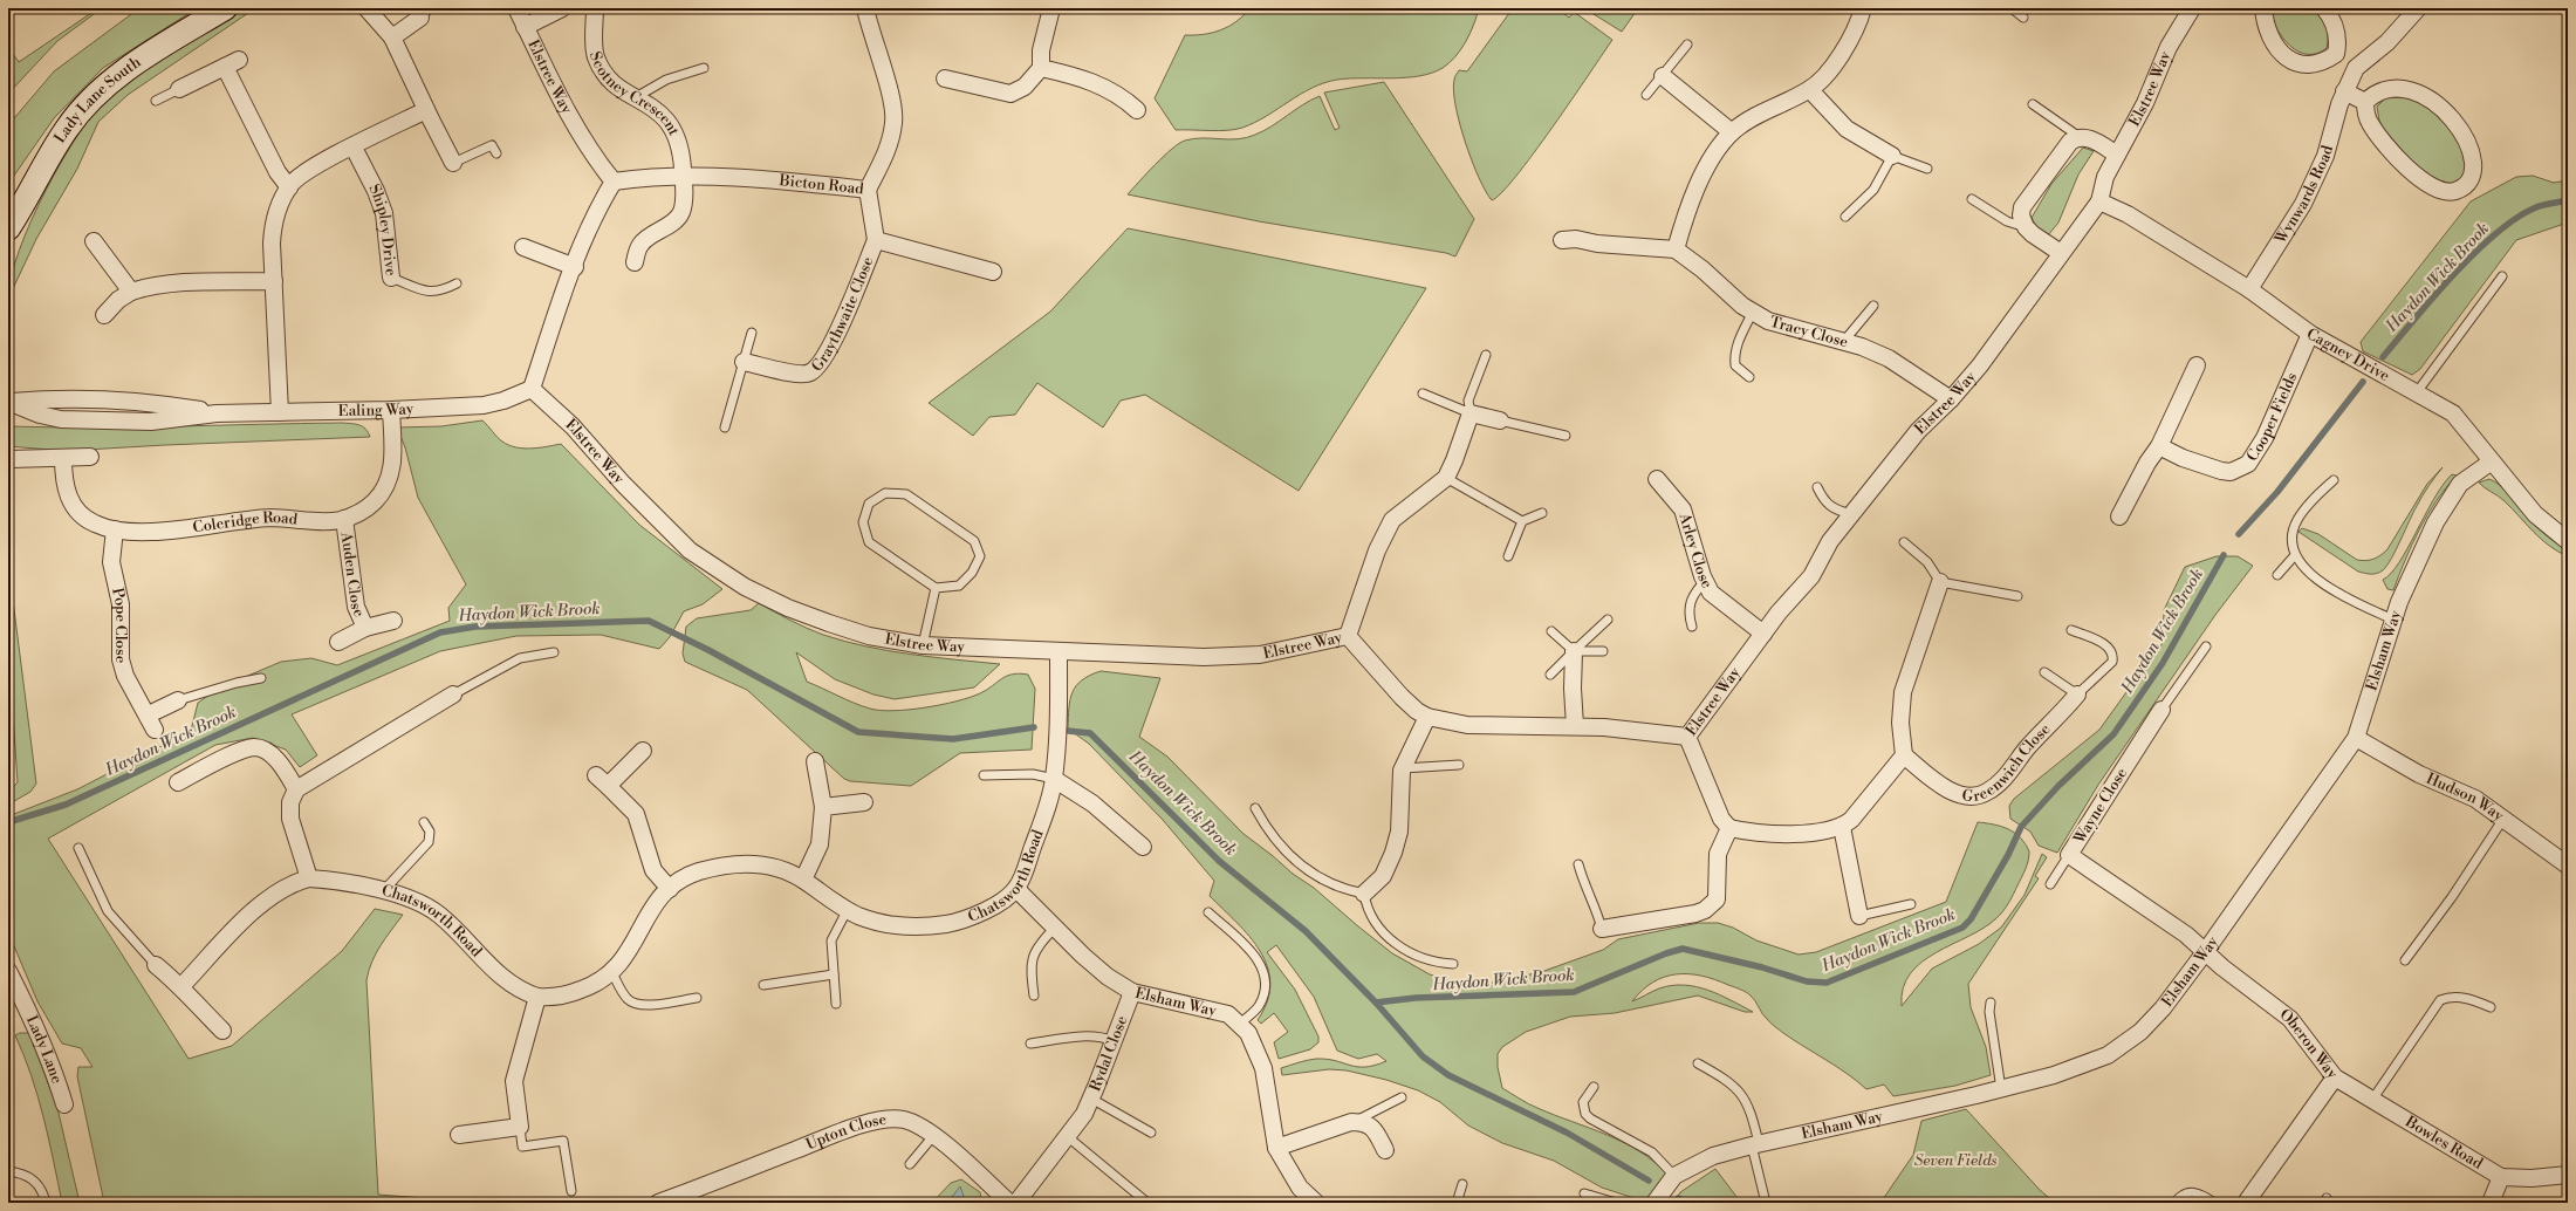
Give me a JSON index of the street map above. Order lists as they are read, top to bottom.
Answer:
{
  "streets": {
    "main road": ["Lady Lane South"],
    "street": [
      "Elstree Way",
      "Scotney Crescent",
      "Bicton Road",
      "Wynwards Road",
      "Shipley Drive",
      "Graythwaite Close",
      "Tracy Close",
      "Cagney Drive",
      "Ealing Way",
      "Cooper Fields",
      "Coleridge Road",
      "Arley Close",
      "Auden Close",
      "Pope Close",
      "Elsham Way",
      "Greenwich Close",
      "Hudson Way",
      "Wayne Close",
      "Chatsworth Road",
      "Oberon Way",
      "Lady Lane",
      "Rydal Close",
      "Upton Close",
      "Bowles Road"
    ]
  },
  "crossings": [
    ["Elstree Way", "Bicton Road"],
    ["Elstree Way", "Tracy Close"],
    ["Elstree Way", "Cagney Drive"],
    ["Elstree Way", "Ealing Way"],
    ["Elstree Way", "Arley Close"],
    ["Elstree Way", "Chatsworth Road"],
    ["Scotney Crescent", "Bicton Road"],
    ["Bicton Road", "Graythwaite Close"],
    ["Wynwards Road", "Cagney Drive"],
    ["Cagney Drive", "Cooper Fields"],
    ["Cagney Drive", "Elsham Way"],
    ["Ealing Way", "Coleridge Road"],
    ["Coleridge Road", "Auden Close"],
    ["Coleridge Road", "Pope Close"],
    ["Elsham Way", "Hudson Way"],
    ["Elsham Way", "Wayne Close"],
    ["Elsham Way", "Chatsworth Road"],
    ["Elsham Way", "Oberon Way"],
    ["Elsham Way", "Rydal Close"],
    ["Wayne Close", "Oberon Way"],
    ["Oberon Way", "Bowles Road"]
  ],
  "water": ["Haydon Wick Brook"],
  "parks": ["Seven Fields"]
}
